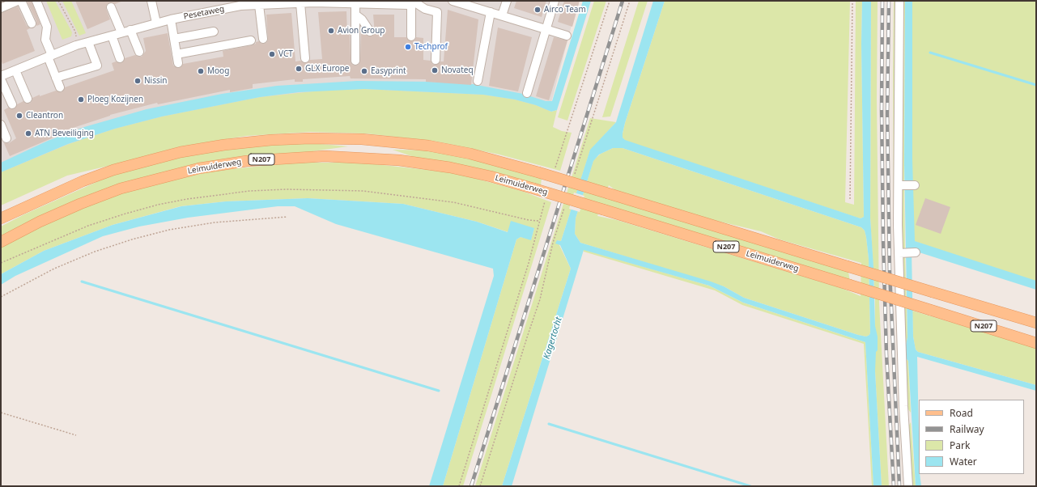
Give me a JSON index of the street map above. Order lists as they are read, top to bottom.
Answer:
{
  "streets": {
    "main road": ["N207", "Leimuiderweg"],
    "street": ["Pesetaweg"]
  },
  "water": ["Kagertocht"],
  "places": [
    "Airco Team",
    "Avion Group",
    "Techprof",
    "VCT",
    "GLX Europe",
    "Novateq",
    "Moog",
    "Easyprint",
    "Nissin",
    "Ploeg Kozijnen",
    "Cleantron",
    "ATN Beveiliging"
  ],
  "legend": [
    "Road",
    "Railway",
    "Park",
    "Water"
  ]
}
